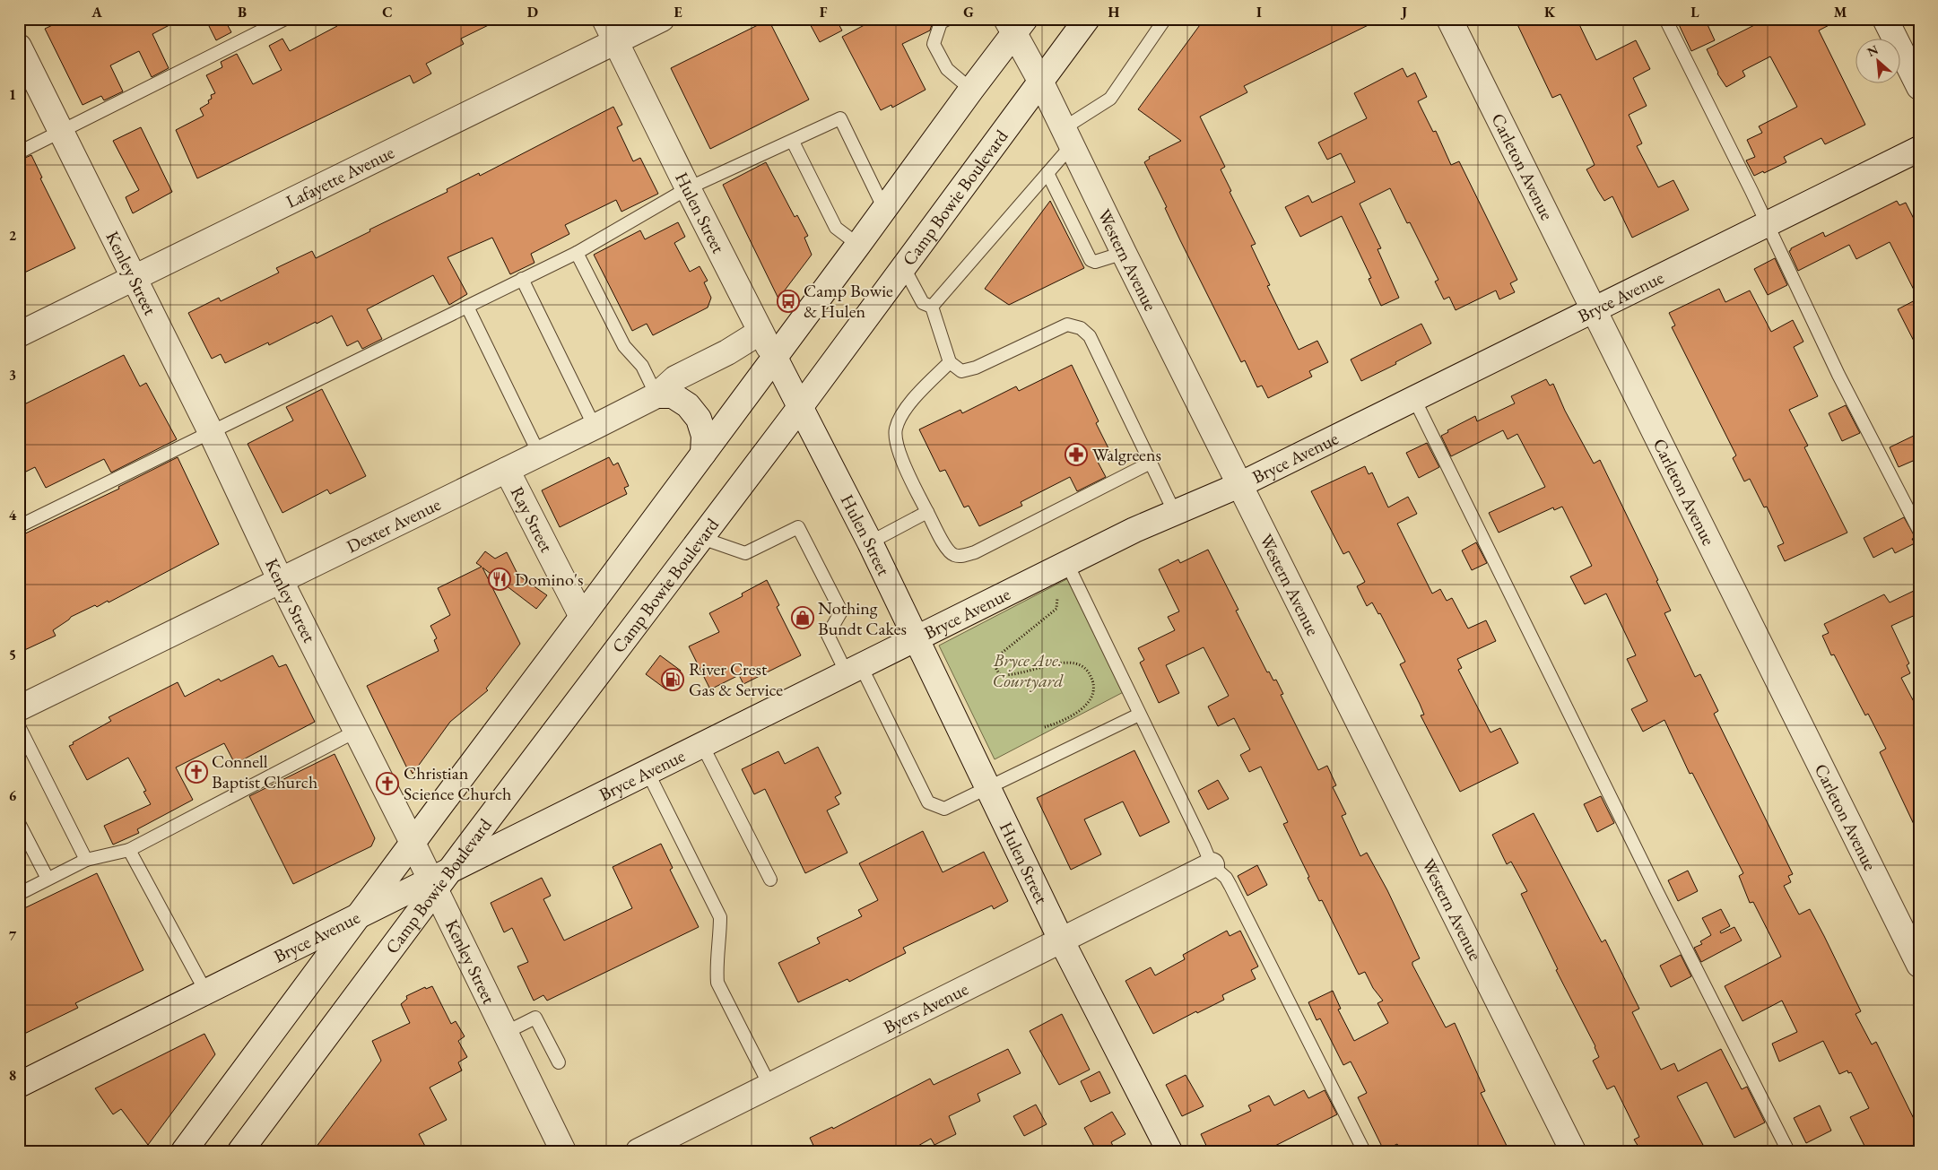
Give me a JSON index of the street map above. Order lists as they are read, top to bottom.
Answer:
{
  "streets": {
    "street": [
      "Carleton Avenue",
      "Lafayette Avenue",
      "Camp Bowie Boulevard",
      "Hulen Street",
      "Western Avenue",
      "Kenley Street",
      "Bryce Avenue",
      "Ray Street",
      "Dexter Avenue",
      "Byers Avenue"
    ]
  },
  "crossings": [
    ["Carleton Avenue", "Bryce Avenue"],
    ["Lafayette Avenue", "Hulen Street"],
    ["Lafayette Avenue", "Kenley Street"],
    ["Camp Bowie Boulevard", "Hulen Street"],
    ["Camp Bowie Boulevard", "Western Avenue"],
    ["Camp Bowie Boulevard", "Kenley Street"],
    ["Camp Bowie Boulevard", "Bryce Avenue"],
    ["Hulen Street", "Bryce Avenue"],
    ["Hulen Street", "Dexter Avenue"],
    ["Hulen Street", "Byers Avenue"],
    ["Western Avenue", "Bryce Avenue"],
    ["Kenley Street", "Bryce Avenue"],
    ["Kenley Street", "Dexter Avenue"],
    ["Ray Street", "Dexter Avenue"]
  ],
  "parks": ["Bryce Ave. Courtyard"],
  "places": {
    "bus stop": ["Camp Bowie & Hulen"],
    "pharmacy": ["Walgreens"],
    "restaurant": ["Domino's"],
    "shop": ["Nothing Bundt Cakes"],
    "fuel station": ["River Crest Gas & Service"],
    "church": ["Connell Baptist Church", "Christian Science Church"]
  },
  "north": "top left",
  "grid": {
    "columns": [
      "A",
      "B",
      "C",
      "D",
      "E",
      "F",
      "G",
      "H",
      "I",
      "J",
      "K",
      "L",
      "M"
    ],
    "rows": [
      "1",
      "2",
      "3",
      "4",
      "5",
      "6",
      "7",
      "8"
    ]
  }
}
